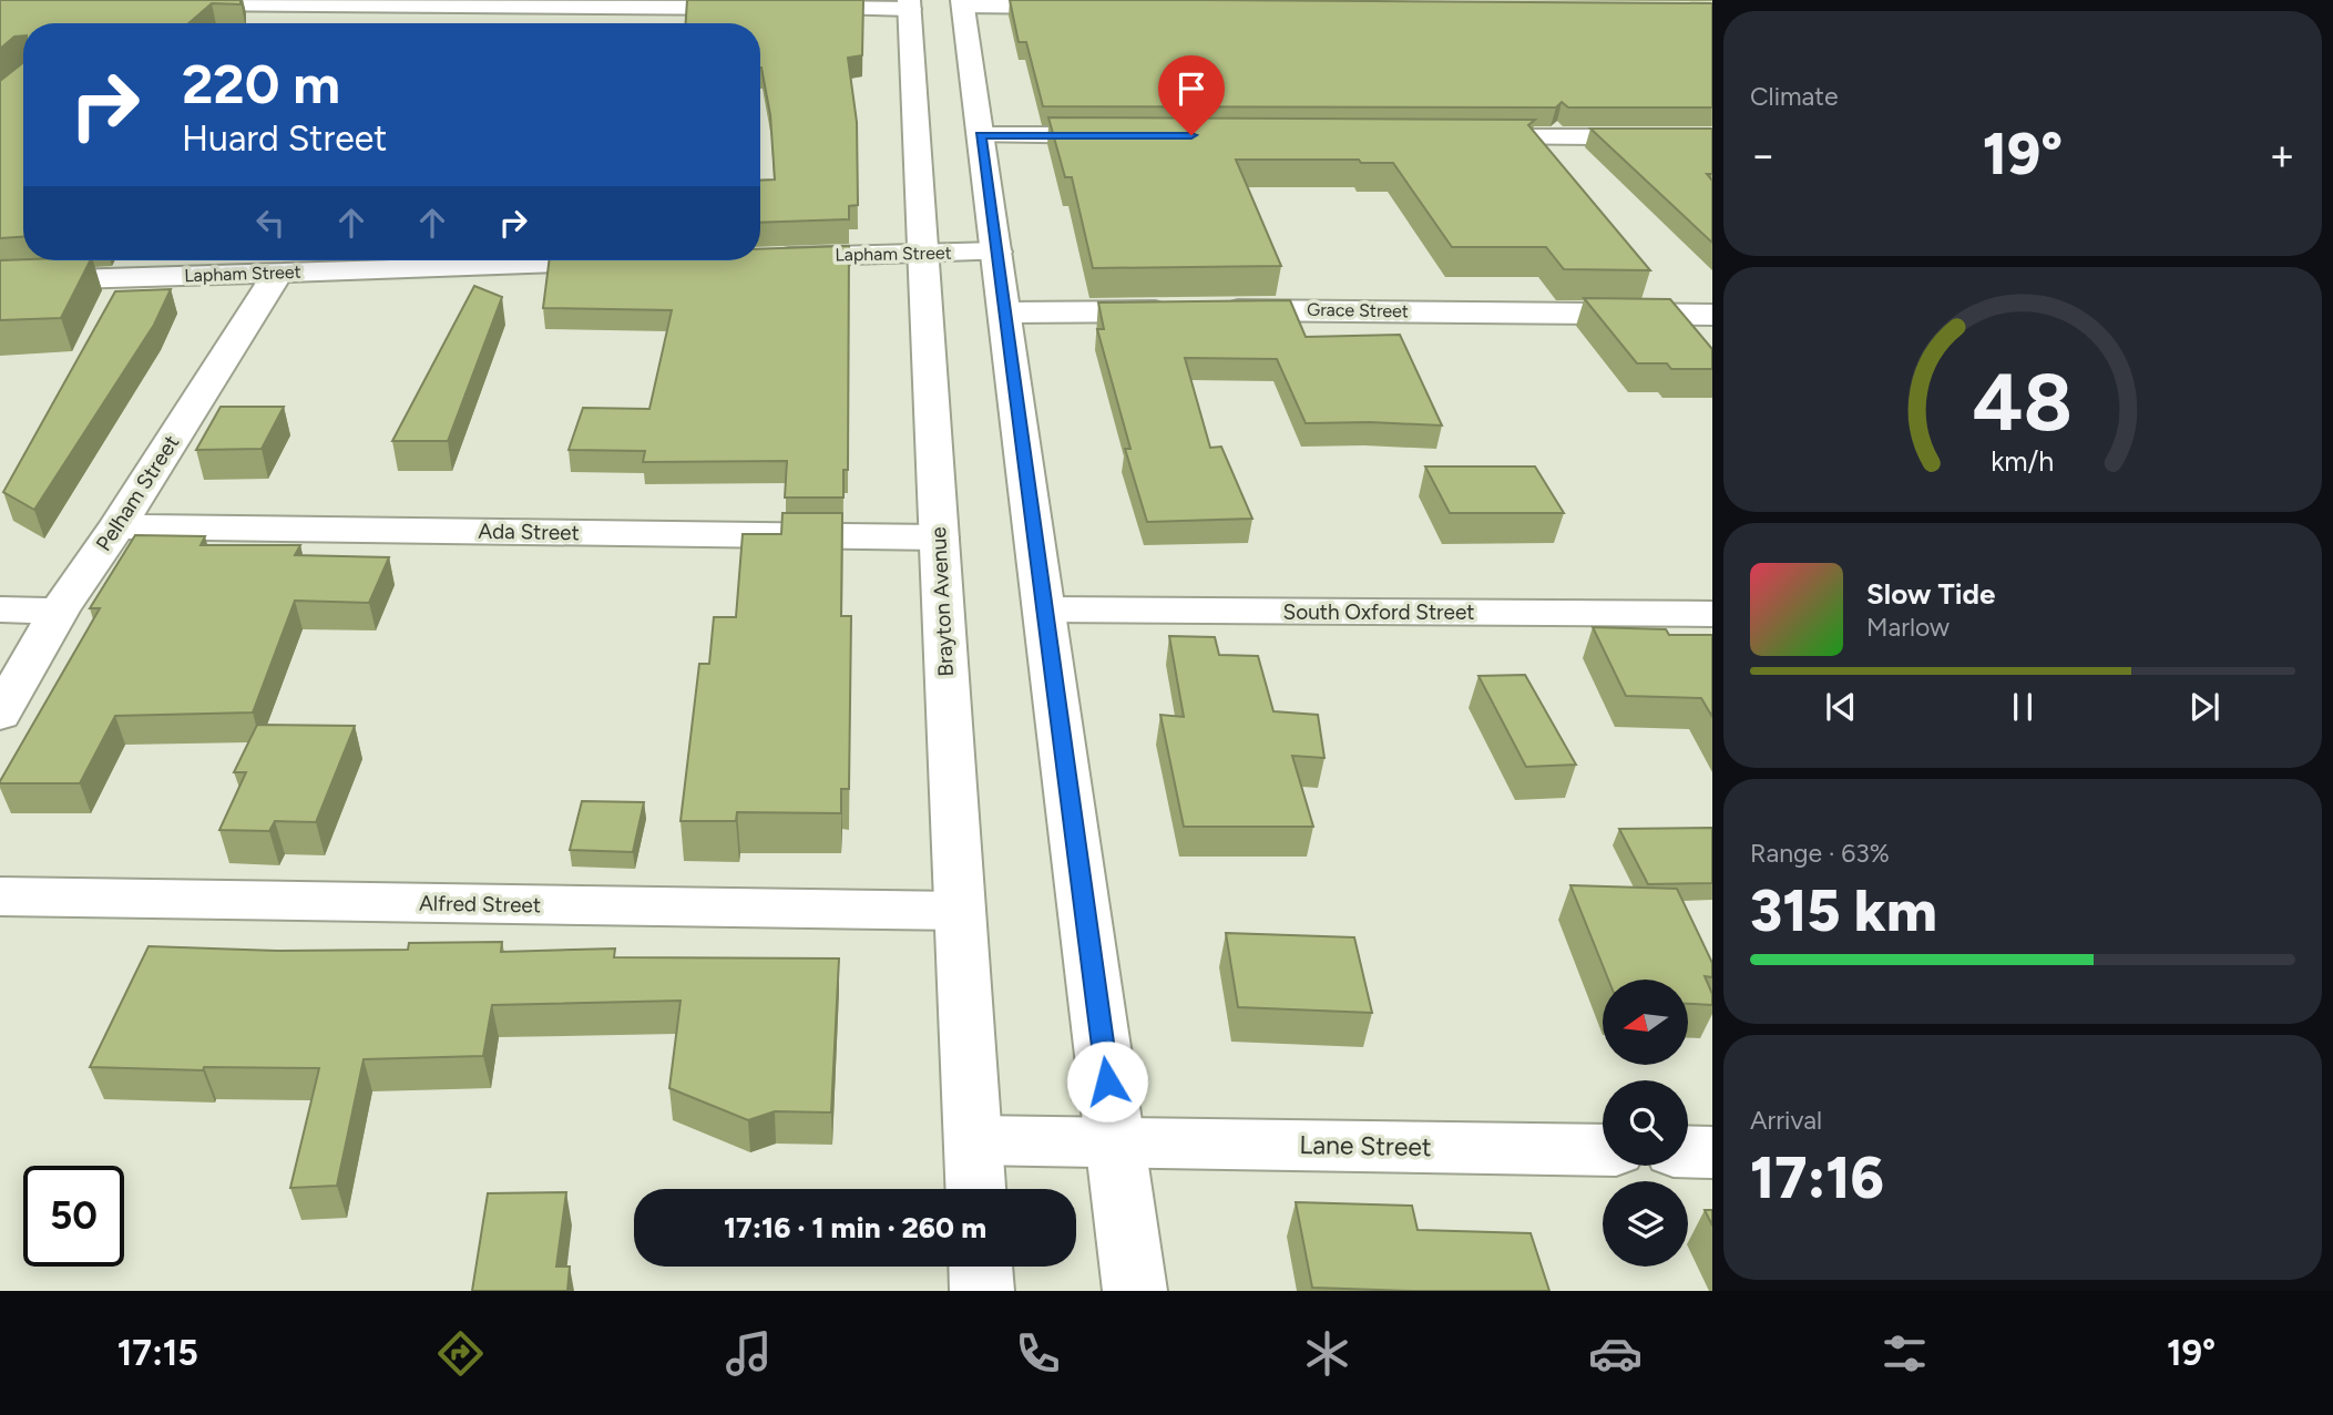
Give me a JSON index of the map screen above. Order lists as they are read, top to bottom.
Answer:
{
  "streets": {
    "street": [
      "Lapham Street",
      "Grace Street",
      "Pelham Street",
      "Ada Street",
      "Brayton Avenue",
      "South Oxford Street",
      "Alfred Street",
      "Lane Street"
    ]
  },
  "crossings": [
    ["Lapham Street", "Pelham Street"],
    ["Lapham Street", "Brayton Avenue"],
    ["Pelham Street", "Ada Street"],
    ["Ada Street", "Brayton Avenue"],
    ["Brayton Avenue", "Alfred Street"],
    ["Brayton Avenue", "Lane Street"]
  ],
  "north": "left",
  "page": {
    "tile": [
      "Climate",
      ["Range · 63%", "315 km"],
      ["Arrival", "17:16"]
    ],
    "turn": ["220 m", "Huard Street"],
    "heat": ["−", "19°", "+"],
    "song": ["Slow Tide", "Marlow"],
    "limit": "50",
    "trip": "17:16 · 1 min · 260 m",
    "tabs": ["17:15", "19°"],
    "gauge": ["48", "km/h"]
  }
}
